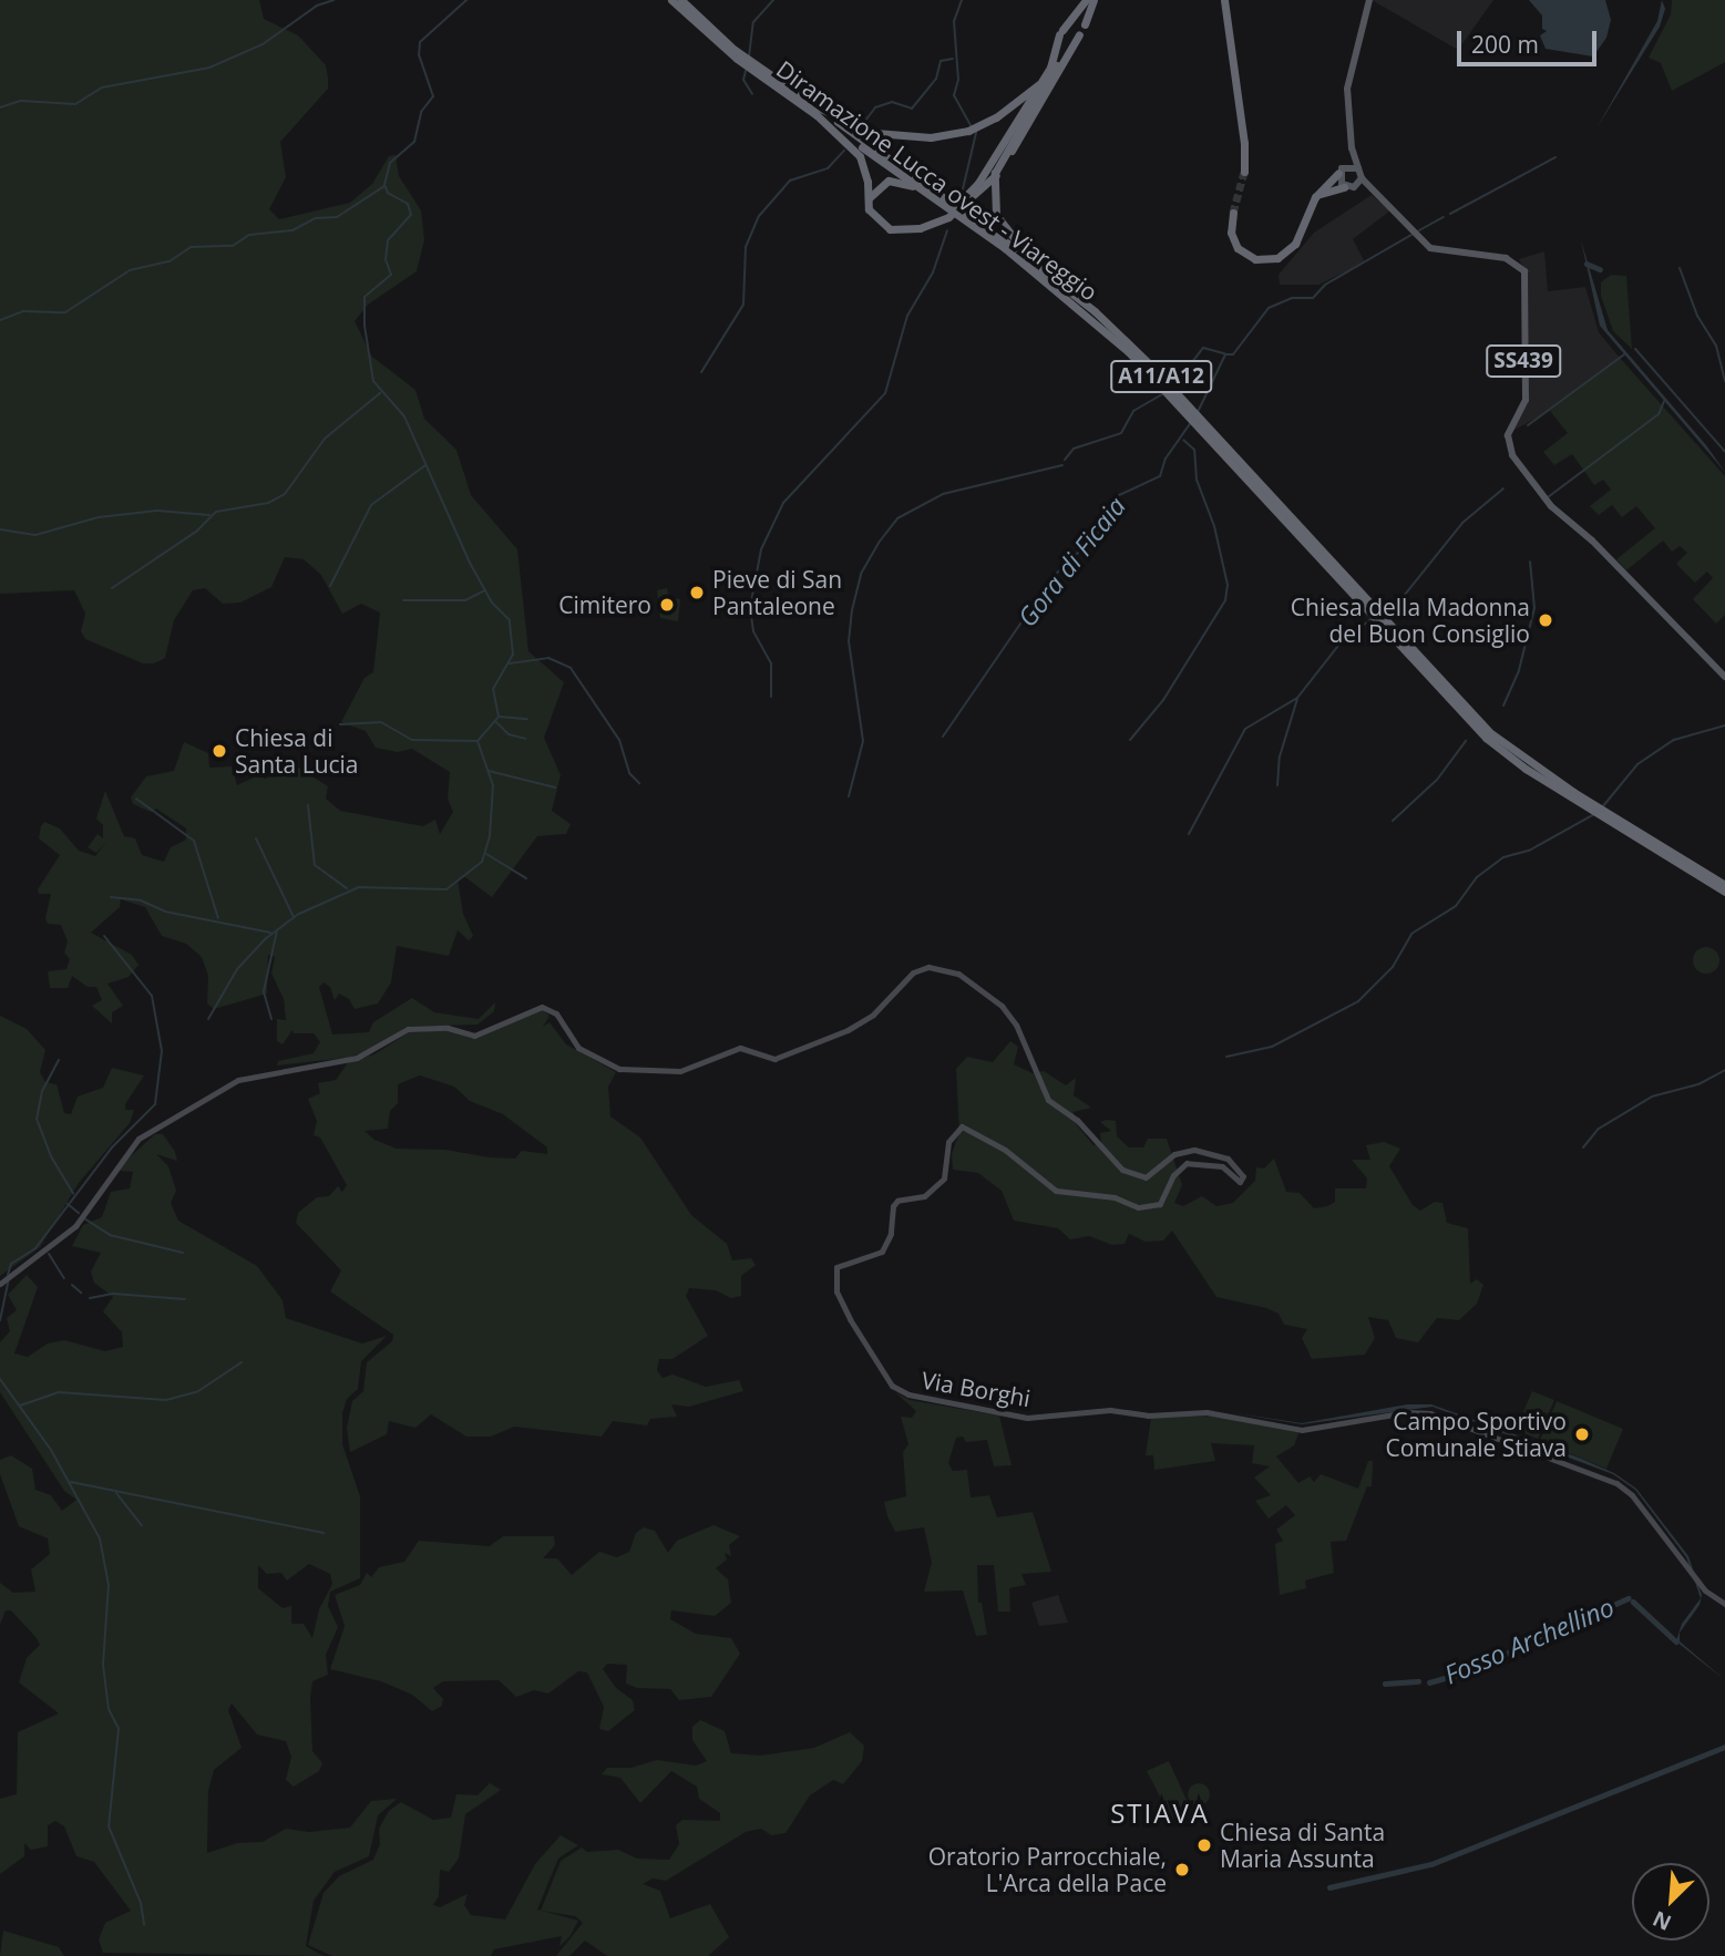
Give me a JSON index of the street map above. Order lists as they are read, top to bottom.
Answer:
{
  "streets": {
    "highway": ["Diramazione Lucca ovest - Viareggio", "A11/A12"],
    "main road": ["SS439", "Via Borghi"]
  },
  "districts": ["STIAVA"],
  "water": ["Gora di Ficaia", "Fosso Archellino"],
  "places": [
    "Pieve di San Pantaleone",
    "Cimitero",
    "Chiesa della Madonna del Buon Consiglio",
    "Chiesa di Santa Lucia",
    "Campo Sportivo Comunale Stiava",
    "Chiesa di Santa Maria Assunta",
    "Oratorio Parrocchiale, L'Arca della Pace"
  ],
  "scale_bar": "200 m",
  "north": "bottom left"
}
